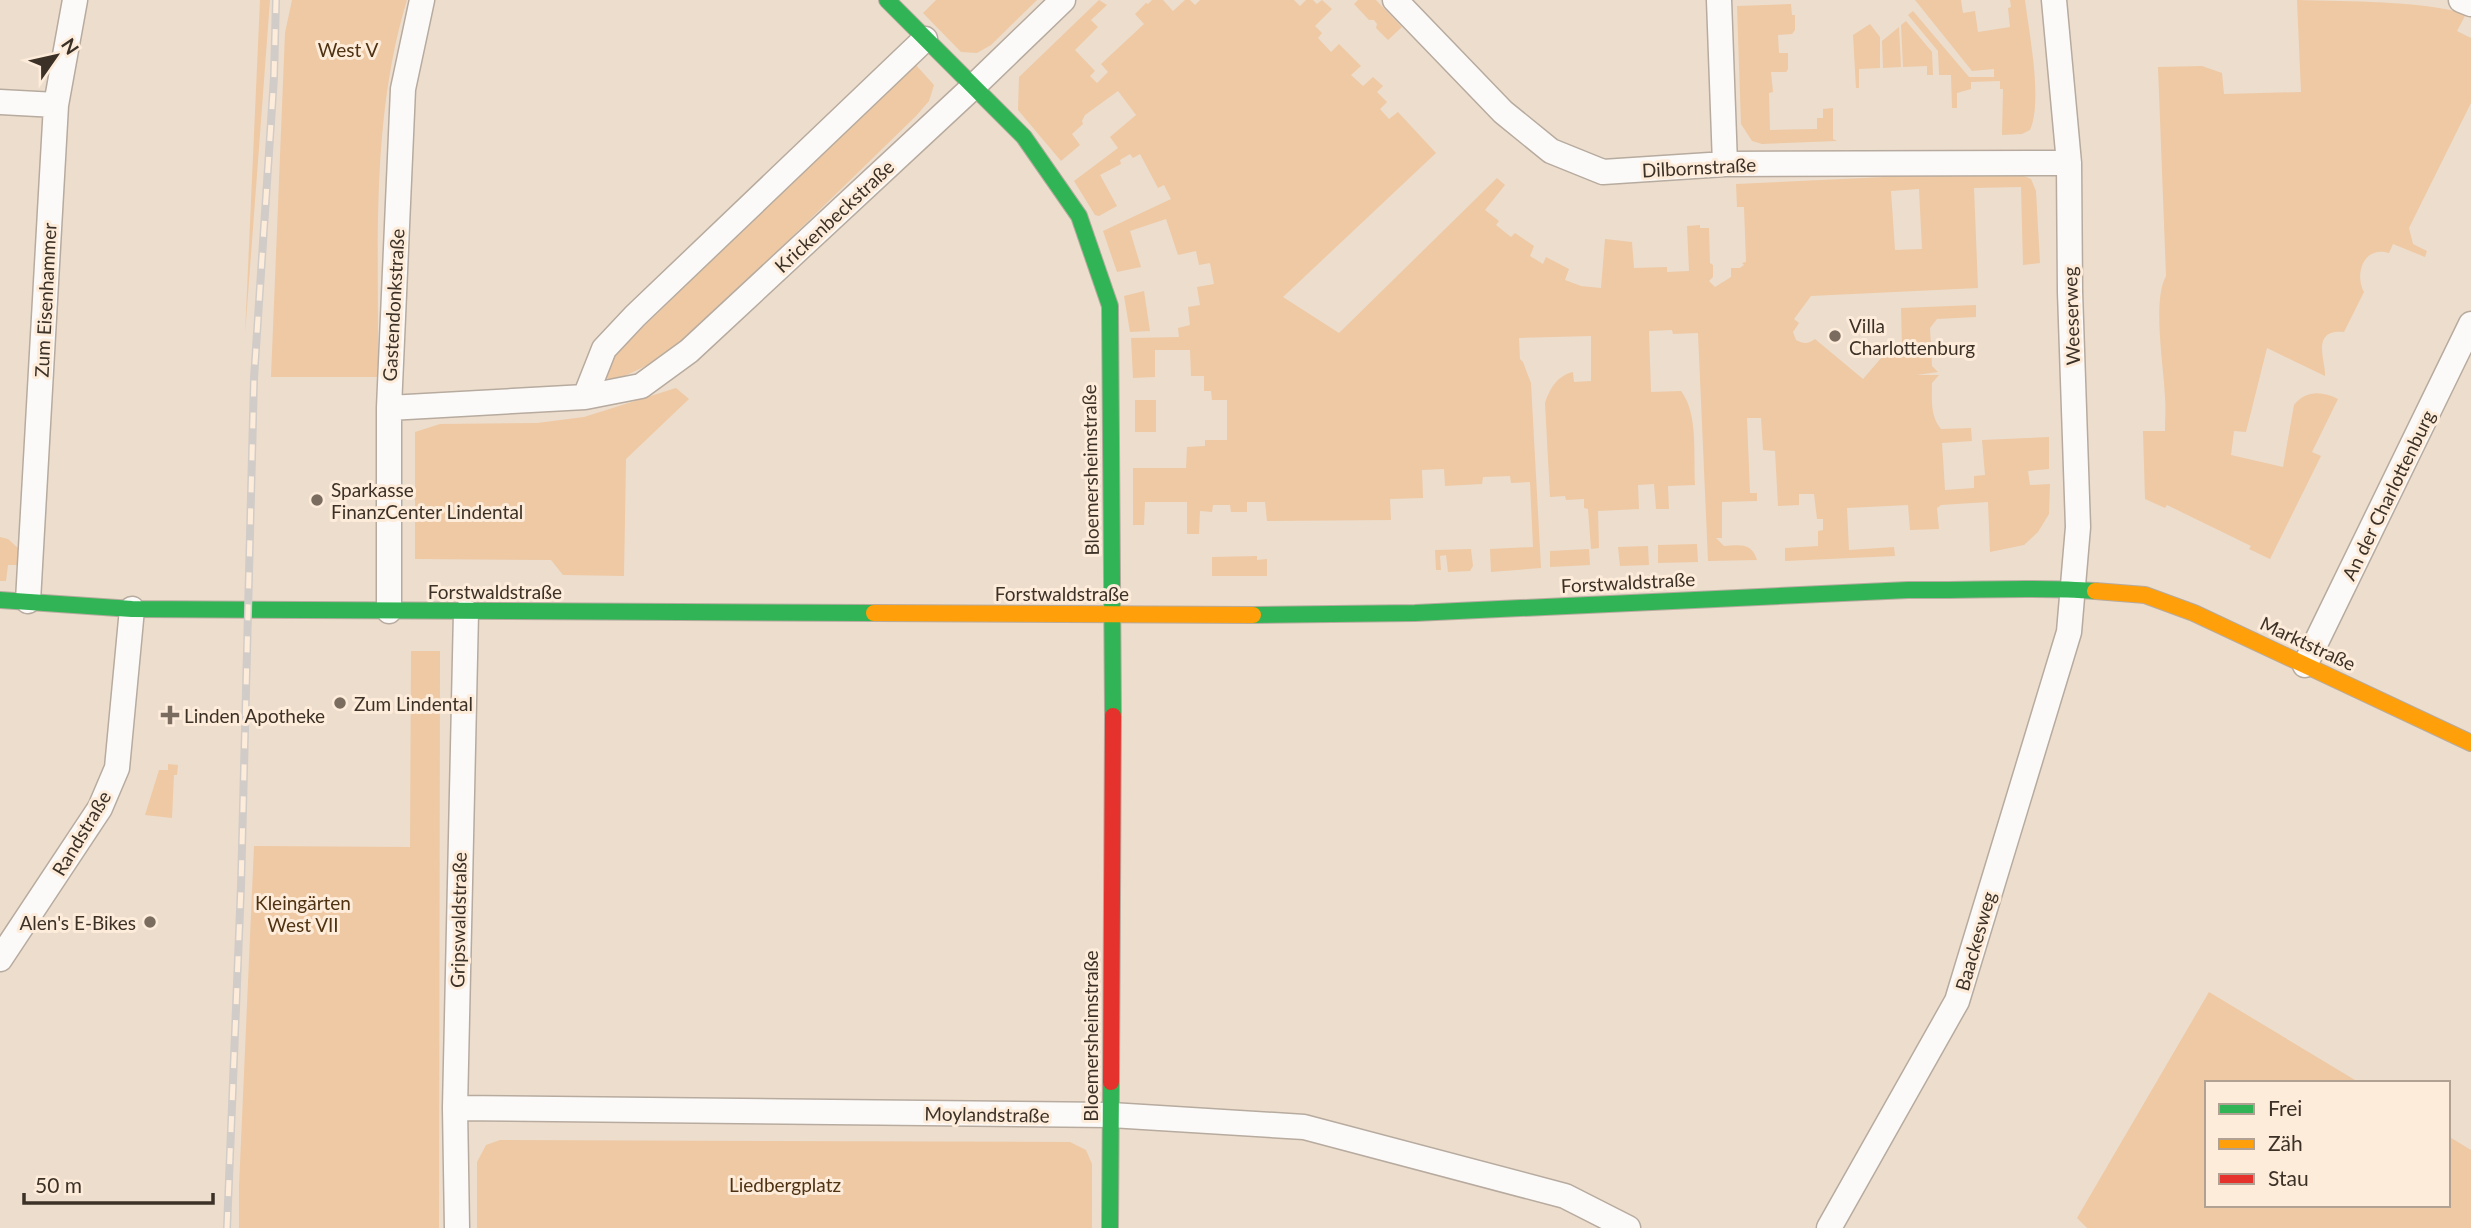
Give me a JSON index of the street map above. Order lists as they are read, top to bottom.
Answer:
{
  "streets": {
    "street": [
      "Dilbornstraße",
      "Krickenbeckstraße",
      "Zum Eisenhammer",
      "Gastendonkstraße",
      "Weeserweg",
      "Bloemersheimstraße",
      "An der Charlottenburg",
      "Forstwaldstraße",
      "Marktstraße",
      "Randstraße",
      "Gripswaldstraße",
      "Baackesweg",
      "Moylandstraße"
    ]
  },
  "crossings": [
    ["Dilbornstraße", "Weeserweg"],
    ["Krickenbeckstraße", "Gastendonkstraße"],
    ["Krickenbeckstraße", "Bloemersheimstraße"],
    ["Zum Eisenhammer", "Forstwaldstraße"],
    ["Gastendonkstraße", "Forstwaldstraße"],
    ["Weeserweg", "Forstwaldstraße"],
    ["Weeserweg", "Baackesweg"],
    ["Bloemersheimstraße", "Forstwaldstraße"],
    ["Bloemersheimstraße", "Moylandstraße"],
    ["An der Charlottenburg", "Marktstraße"],
    ["Forstwaldstraße", "Marktstraße"],
    ["Forstwaldstraße", "Randstraße"],
    ["Forstwaldstraße", "Gripswaldstraße"],
    ["Gripswaldstraße", "Moylandstraße"]
  ],
  "parks": ["West V", "Kleingärten West VII", "Liedbergplatz"],
  "places": {
    "other": [
      "Villa Charlottenburg",
      "Sparkasse FinanzCenter Lindental",
      "Zum Lindental",
      "Alen's E-Bikes"
    ],
    "health": ["Linden Apotheke"]
  },
  "legend": ["Frei", "Zäh", "Stau"],
  "scale_bar": "50 m",
  "north": "top right"
}
